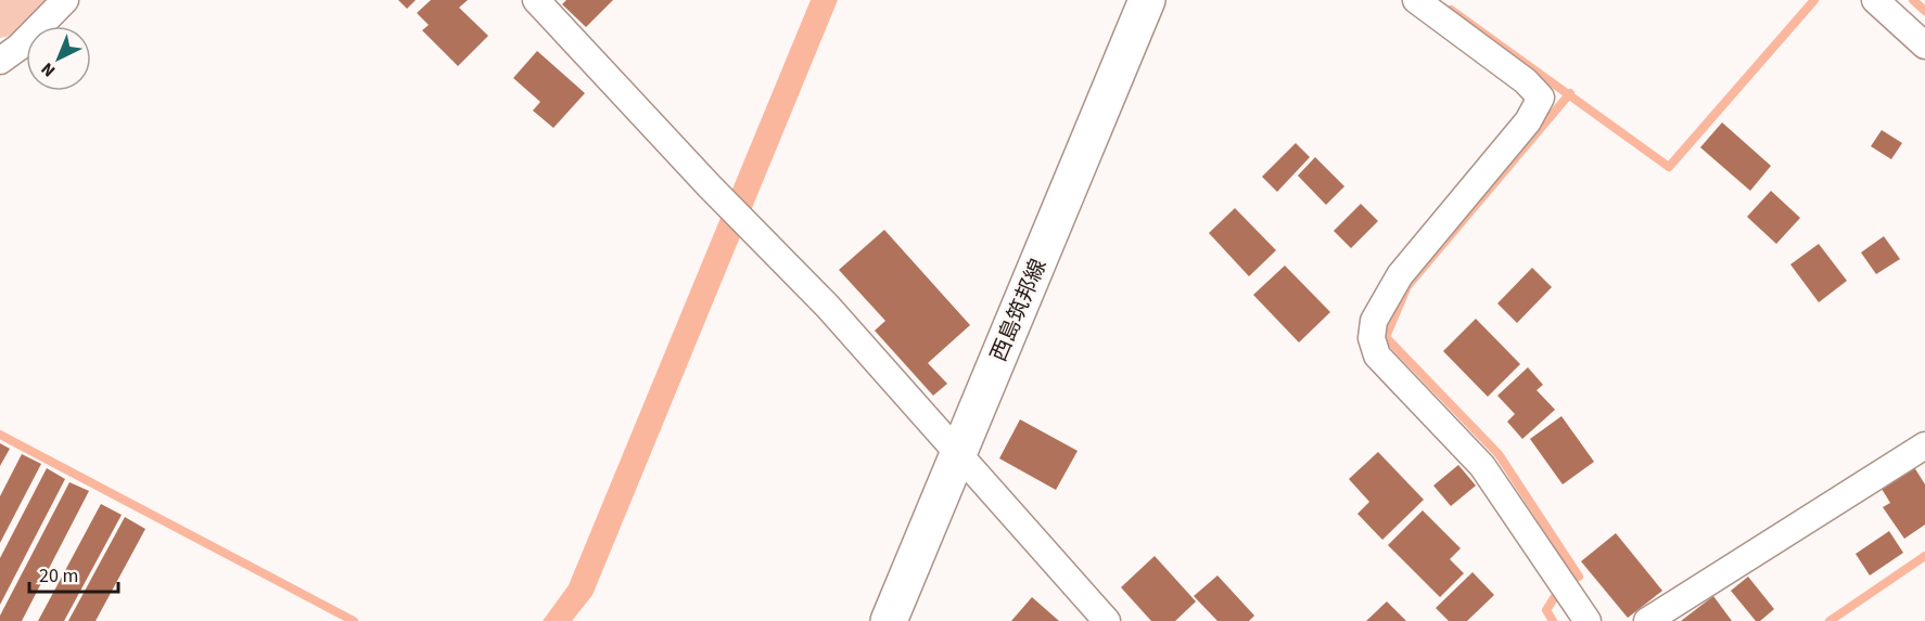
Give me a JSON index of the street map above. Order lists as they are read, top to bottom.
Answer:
{
  "streets": {
    "main road": ["西島筑邦線"]
  },
  "scale_bar": "20 m",
  "north": "bottom left"
}
